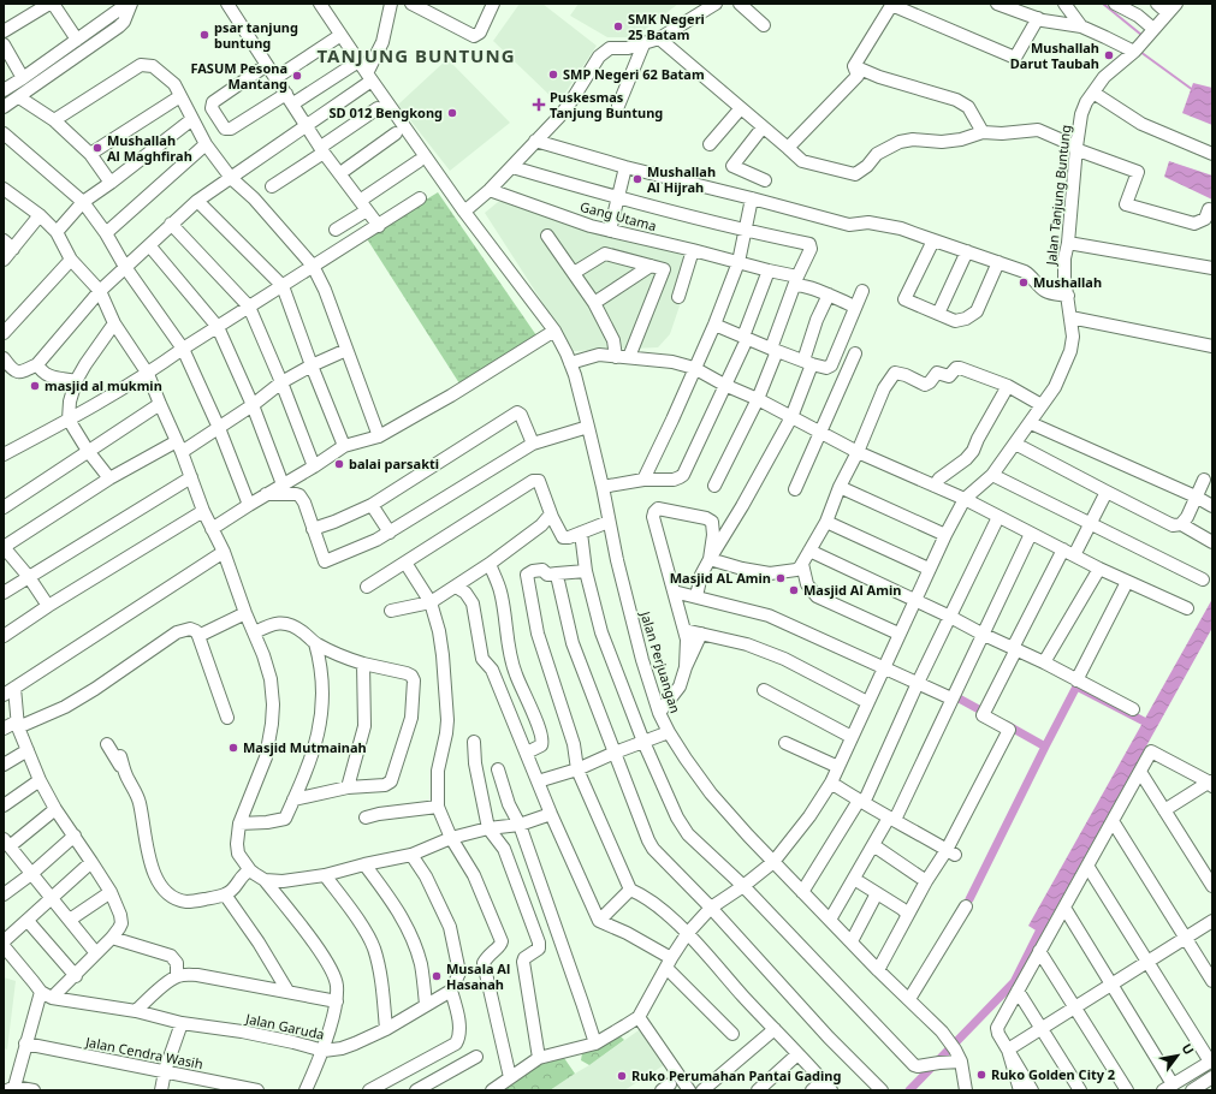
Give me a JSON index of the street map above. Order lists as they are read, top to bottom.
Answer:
{
  "streets": {
    "street": [
      "Jalan Tanjung Buntung",
      "Gang Utama",
      "Jalan Perjuangan",
      "Jalan Garuda",
      "Jalan Cendra Wasih"
    ]
  },
  "crossings": [
    ["Jalan Tanjung Buntung", "Jalan Perjuangan"]
  ],
  "districts": ["TANJUNG BUNTUNG"],
  "places": {
    "other": [
      "SMK Negeri 25 Batam",
      "psar tanjung buntung",
      "Mushallah Darut Taubah",
      "SMP Negeri 62 Batam",
      "FASUM Pesona Mantang",
      "SD 012 Bengkong",
      "Mushallah Al Maghfirah",
      "Mushallah Al Hijrah",
      "Mushallah",
      "masjid al mukmin",
      "balai parsakti",
      "Masjid AL Amin",
      "Masjid Al Amin",
      "Masjid Mutmainah",
      "Musala Al Hasanah",
      "Ruko Golden City 2",
      "Ruko Perumahan Pantai Gading"
    ],
    "health": ["Puskesmas Tanjung Buntung"]
  },
  "north": "top right"
}
